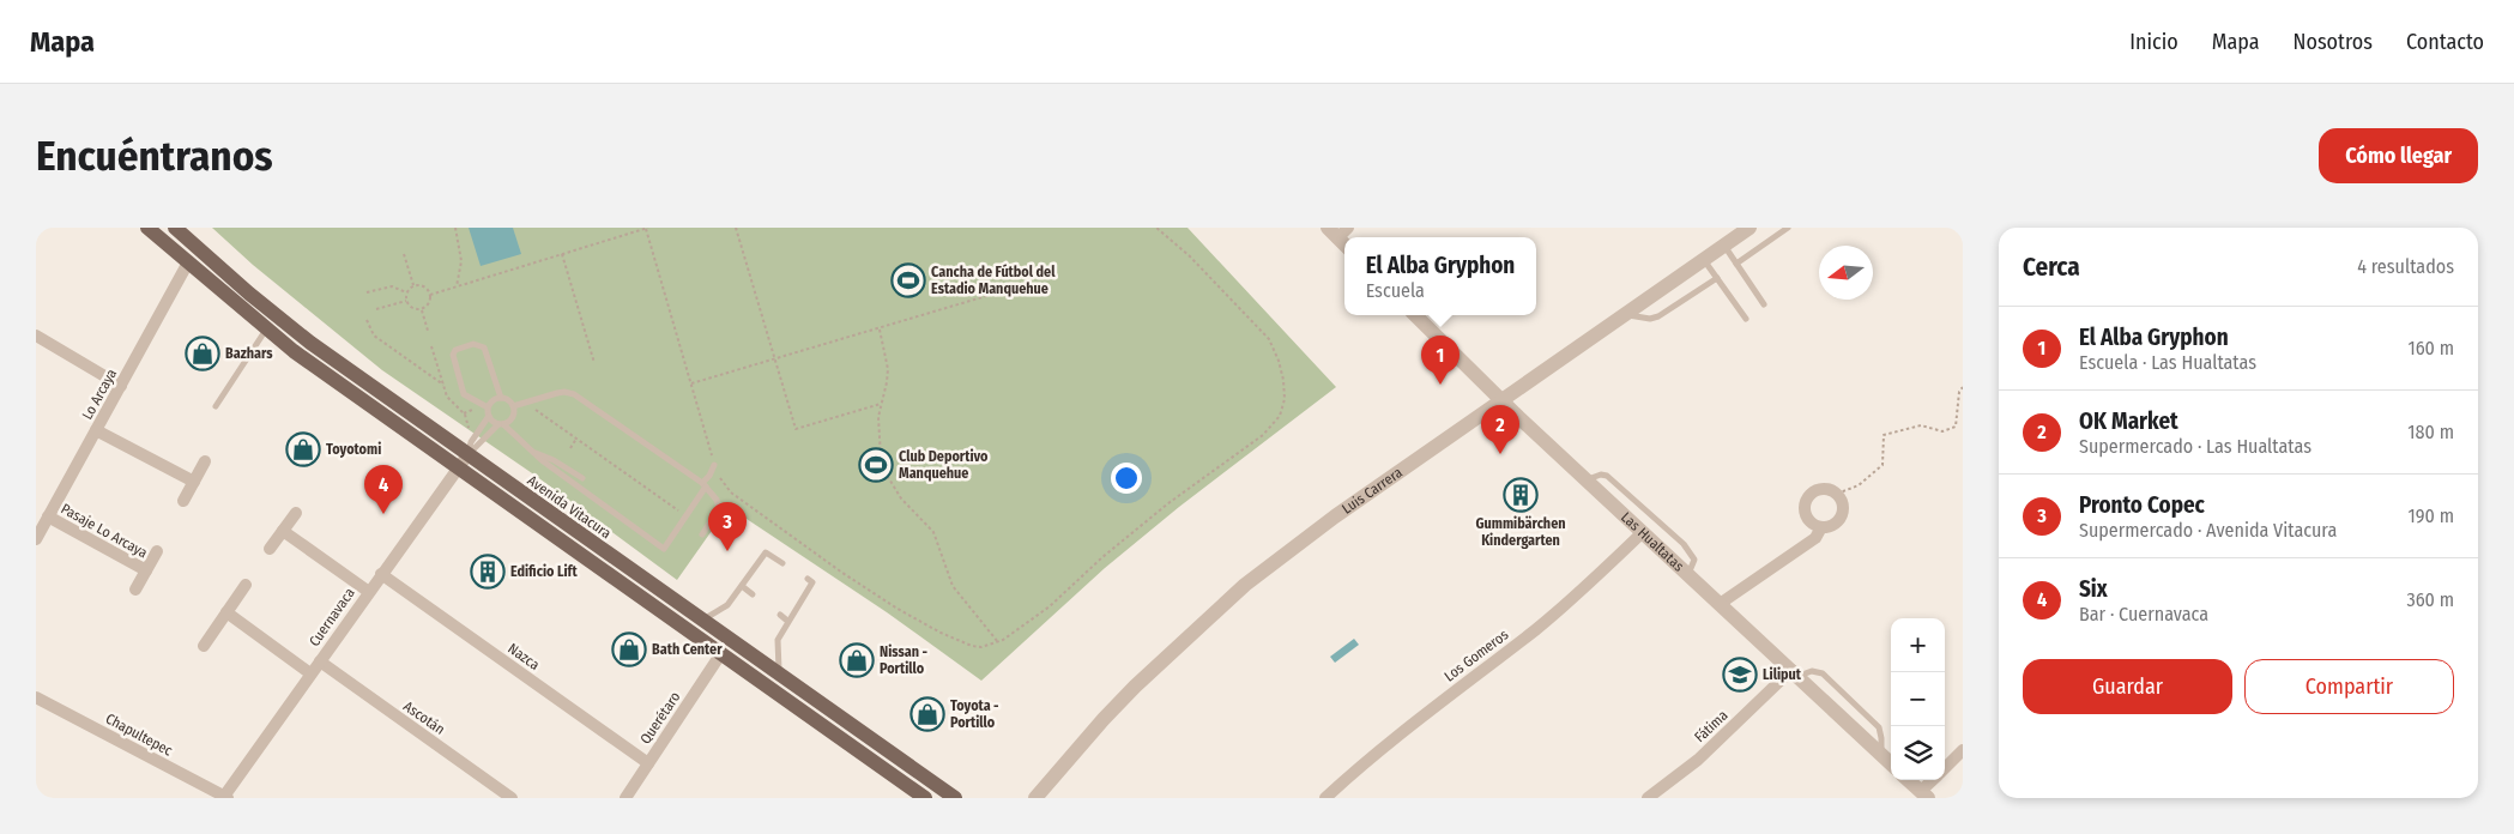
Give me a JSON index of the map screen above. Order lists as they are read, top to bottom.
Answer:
{
  "streets": {
    "main road": ["Avenida Vitacura"],
    "street": [
      "Lo Arcaya",
      "Luis Carrera",
      "Pasaje Lo Arcaya",
      "Las Hualtatas",
      "Cuernavaca",
      "Los Gomeros",
      "Nazca",
      "Ascotán",
      "Querétaro",
      "Fátima",
      "Chapultepec"
    ]
  },
  "crossings": [
    ["Lo Arcaya", "Avenida Vitacura"],
    ["Lo Arcaya", "Pasaje Lo Arcaya"],
    ["Luis Carrera", "Las Hualtatas"],
    ["Avenida Vitacura", "Cuernavaca"],
    ["Avenida Vitacura", "Querétaro"],
    ["Las Hualtatas", "Los Gomeros"],
    ["Las Hualtatas", "Fátima"],
    ["Cuernavaca", "Nazca"],
    ["Cuernavaca", "Ascotán"],
    ["Cuernavaca", "Chapultepec"],
    ["Nazca", "Querétaro"]
  ],
  "places": {
    "sports": ["Cancha de Fútbol del Estadio Manquehue", "Club Deportivo Manquehue"],
    "shop": [
      "Bazhars",
      "Toyotomi",
      "Bath Center",
      "Nissan - Portillo",
      "Toyota - Portillo"
    ],
    "building": ["Gummibärchen Kindergarten", "Edificio Lift"],
    "school or university": ["Liliput"]
  },
  "north": "left",
  "page": {
    "header": "Mapa",
    "nav": [
      "Inicio",
      "Mapa",
      "Nosotros",
      "Contacto"
    ],
    "buttons": [
      "Cómo llegar",
      ["Guardar", "Compartir"]
    ],
    "title": "Encuéntranos",
    "heading": ["Cerca", "4 resultados"],
    "popup": ["El Alba Gryphon", "Escuela"],
    "list": [
      {
        "mark": "1",
        "name": "El Alba Gryphon",
        "note": "Escuela · Las Hualtatas",
        "value": "160 m"
      },
      {
        "mark": "2",
        "name": "OK Market",
        "note": "Supermercado · Las Hualtatas",
        "value": "180 m"
      },
      {
        "mark": "3",
        "name": "Pronto Copec",
        "note": "Supermercado · Avenida Vitacura",
        "value": "190 m"
      },
      {
        "mark": "4",
        "name": "Six",
        "note": "Bar · Cuernavaca",
        "value": "360 m"
      }
    ],
    "pins": [
      "1",
      "2",
      "4",
      "3"
    ],
    "map_buttons": ["+", "−"]
  }
}
